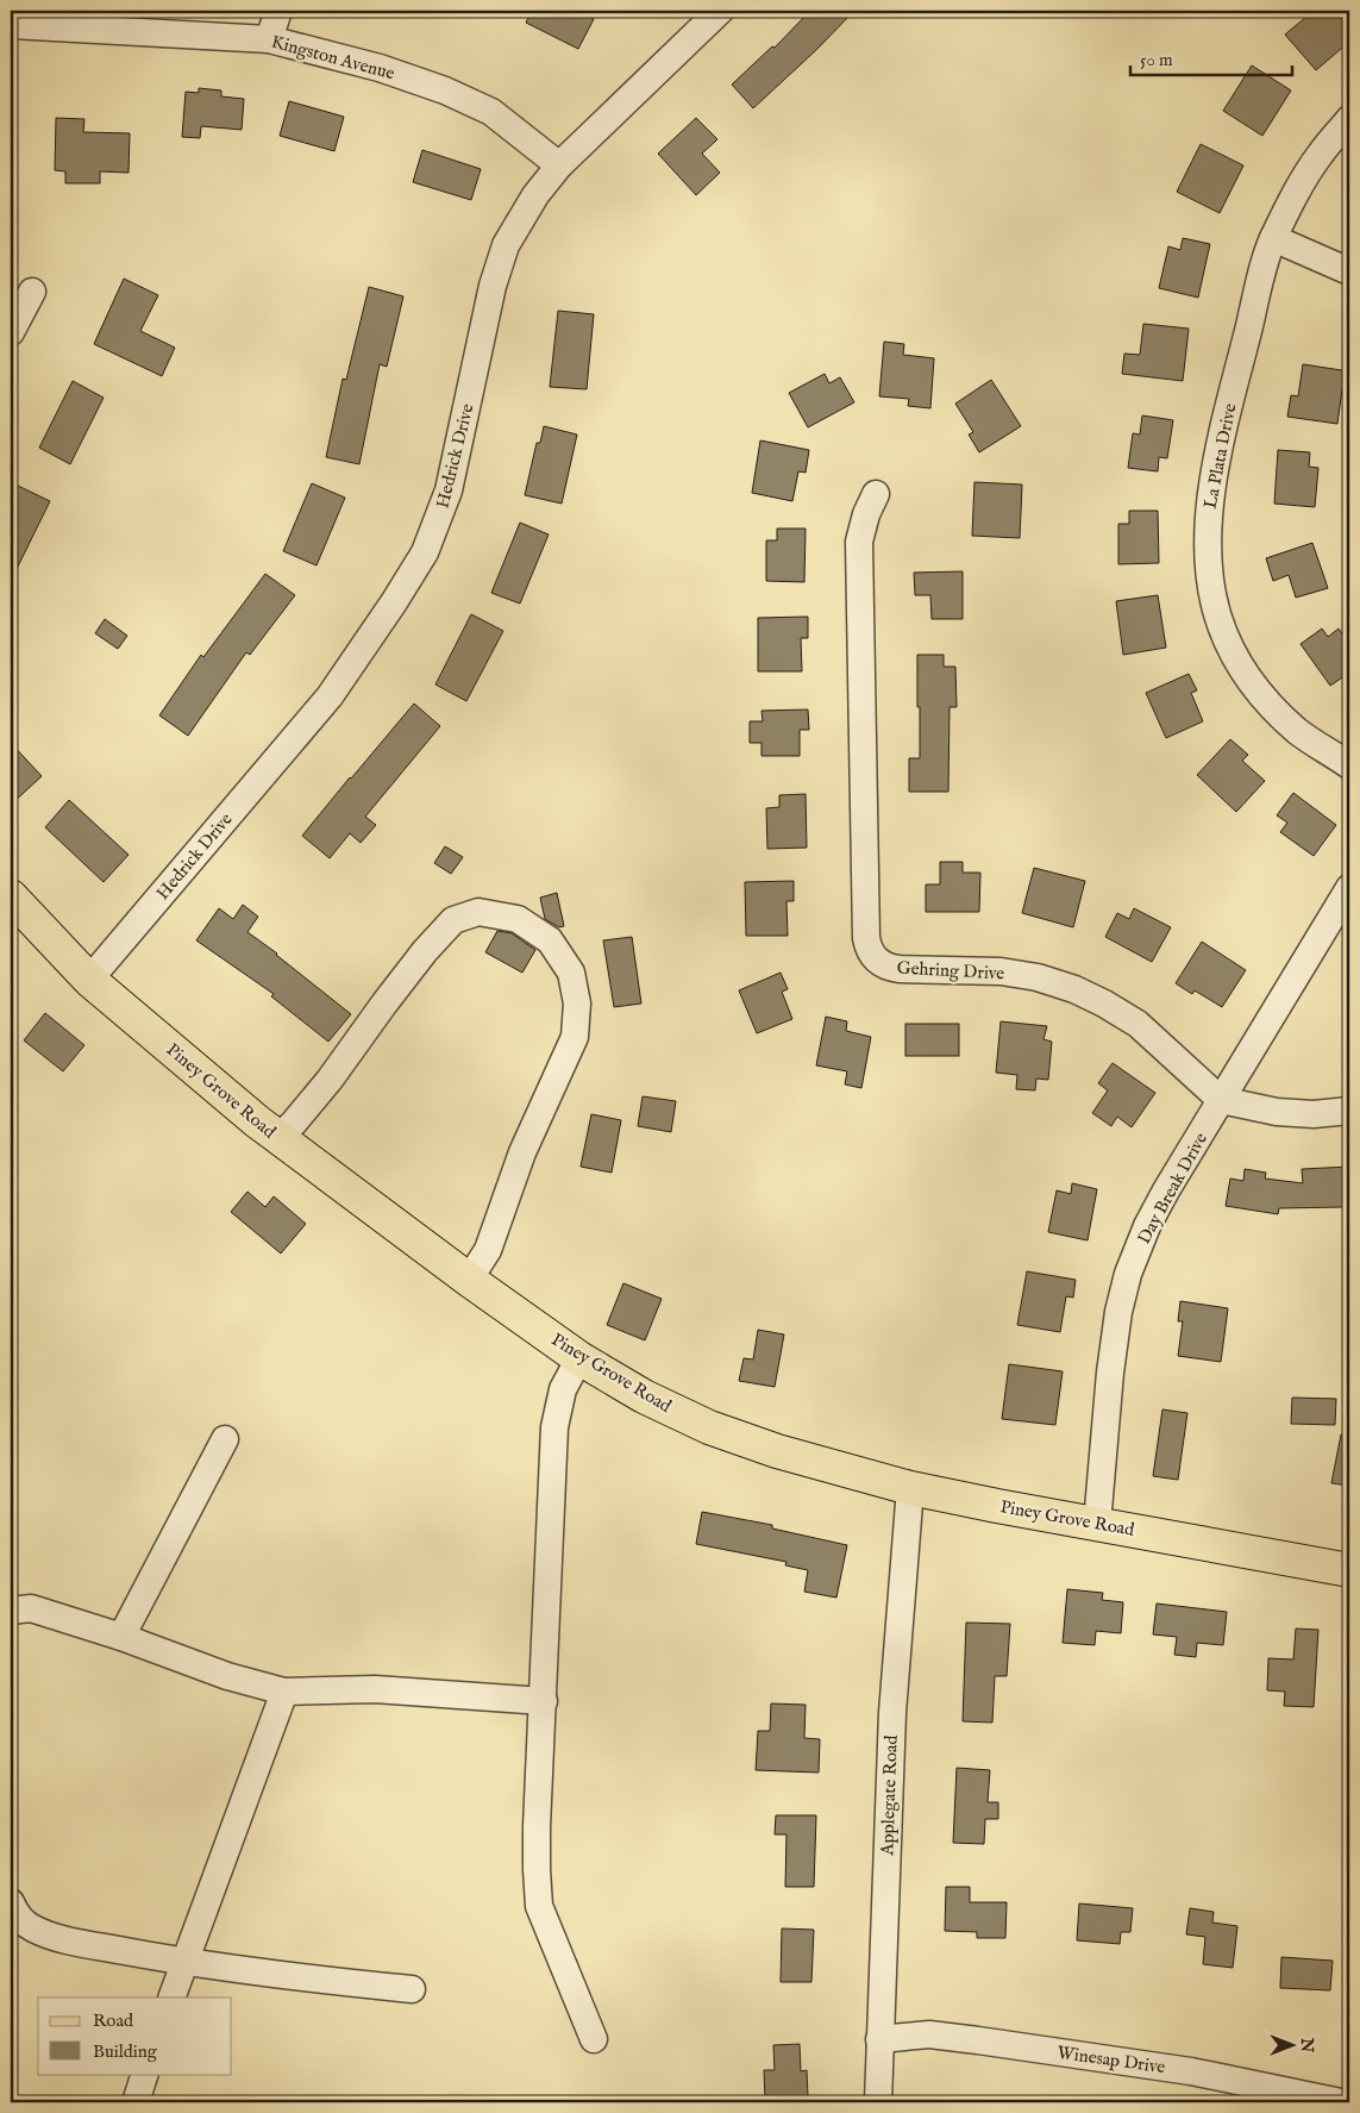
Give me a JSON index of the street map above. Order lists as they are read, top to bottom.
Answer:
{
  "streets": {
    "main road": ["Piney Grove Road"],
    "street": [
      "Kingston Avenue",
      "Hedrick Drive",
      "La Plata Drive",
      "Gehring Drive",
      "Day Break Drive",
      "Applegate Road",
      "Winesap Drive"
    ]
  },
  "crossings": [
    ["Kingston Avenue", "Hedrick Drive"],
    ["Hedrick Drive", "Piney Grove Road"],
    ["Gehring Drive", "Day Break Drive"],
    ["Piney Grove Road", "Day Break Drive"],
    ["Piney Grove Road", "Applegate Road"],
    ["Applegate Road", "Winesap Drive"]
  ],
  "legend": ["Road", "Building"],
  "scale_bar": "50 m",
  "north": "right"
}
